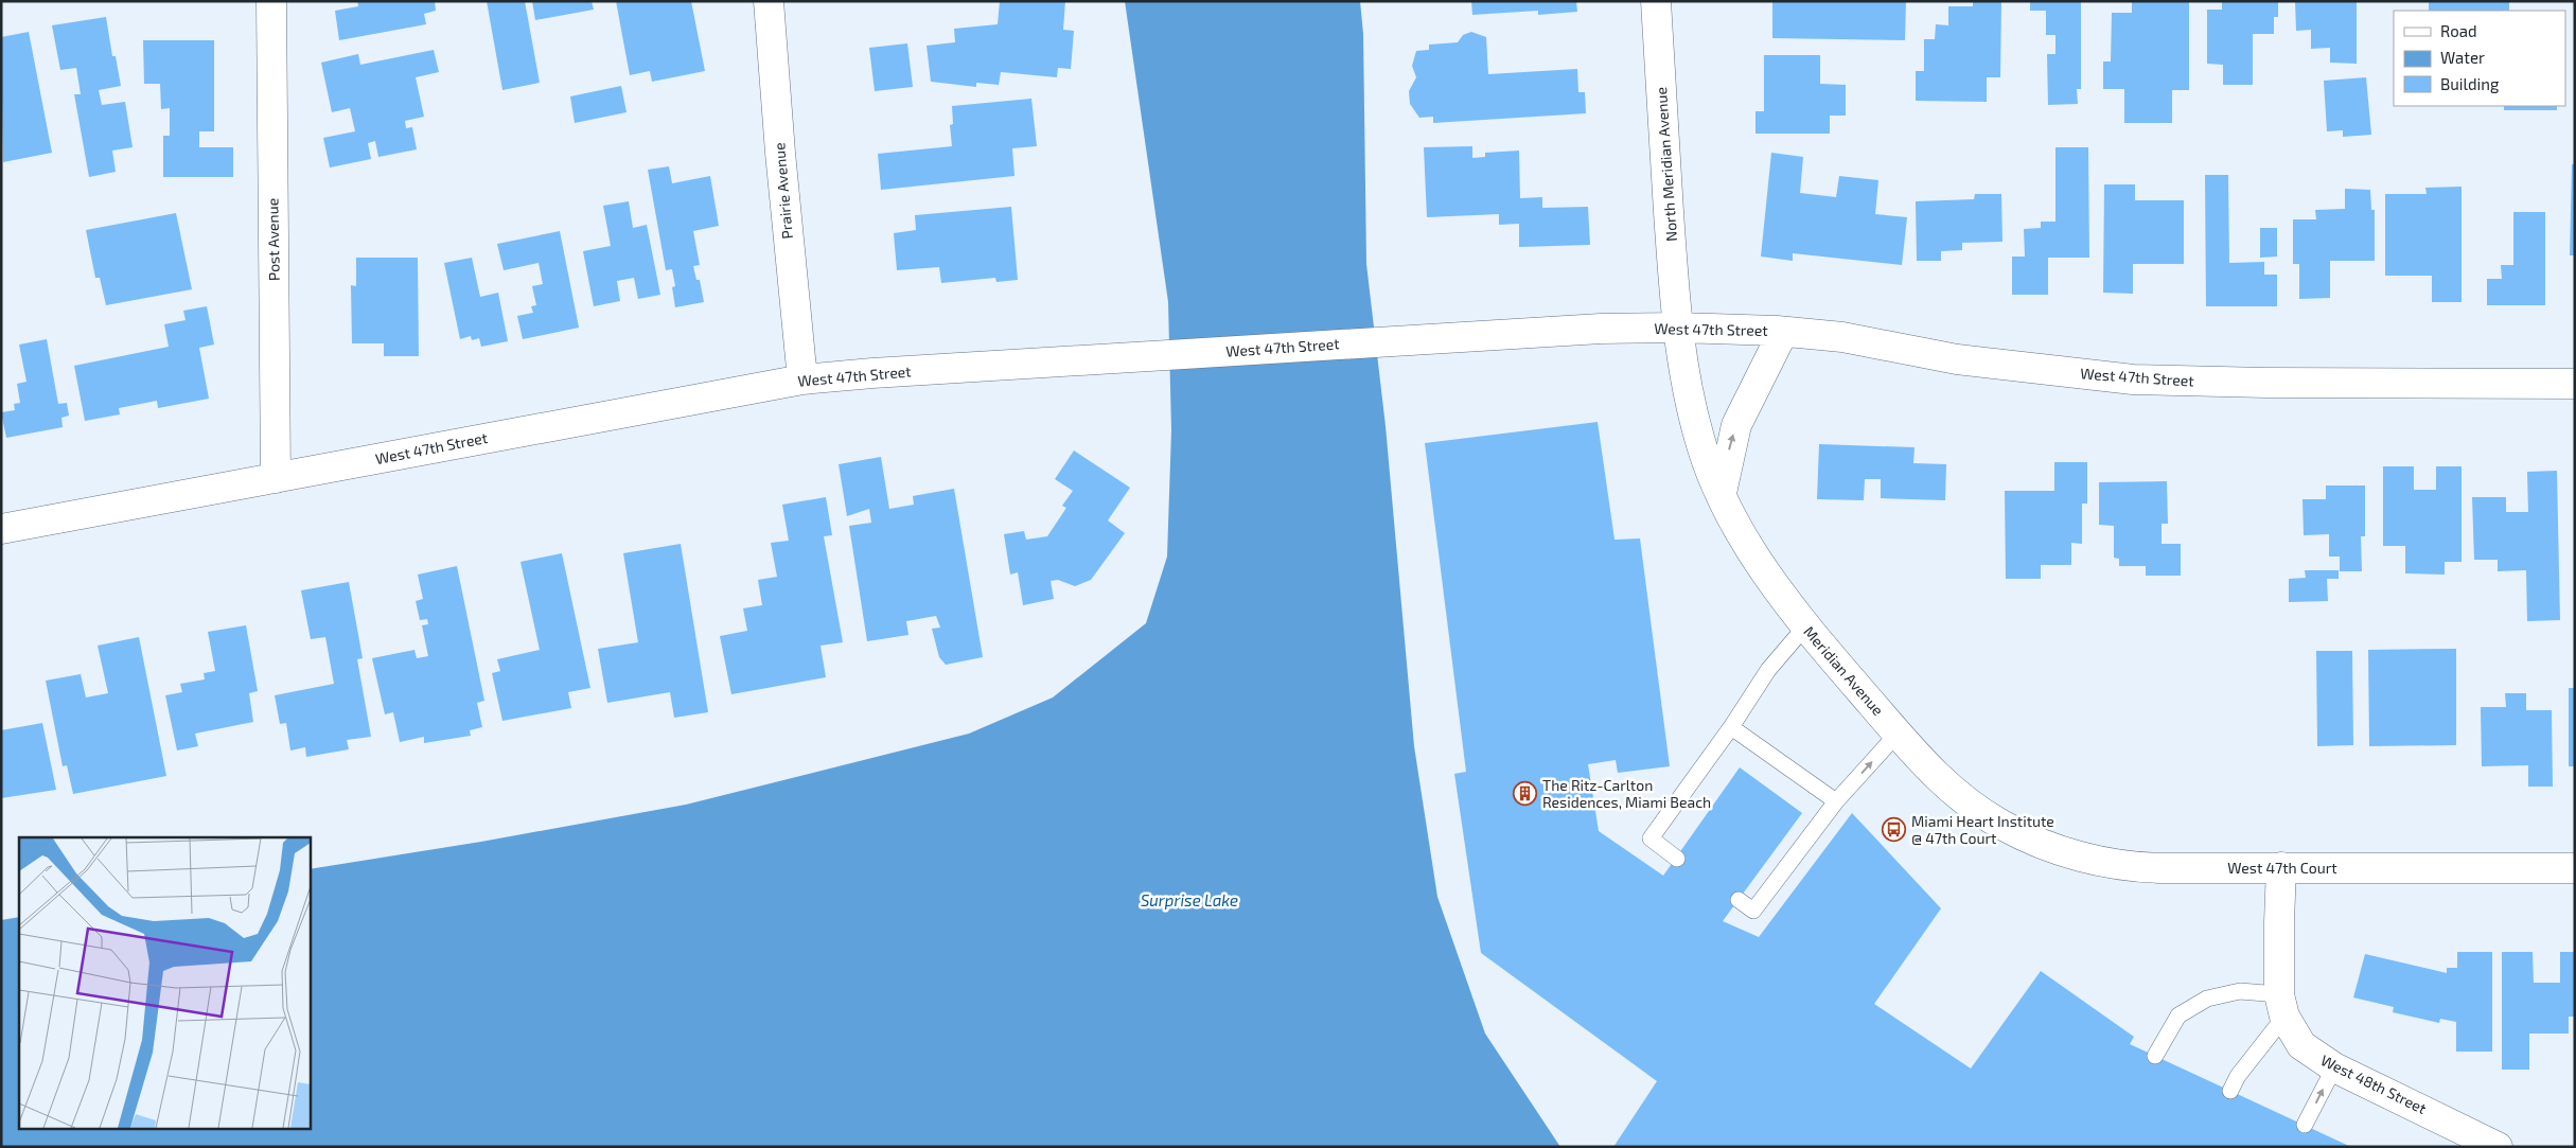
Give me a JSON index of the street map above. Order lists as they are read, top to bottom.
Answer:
{
  "streets": {
    "street": [
      "North Meridian Avenue",
      "Prairie Avenue",
      "Post Avenue",
      "West 47th Street",
      "Meridian Avenue",
      "West 47th Court",
      "West 48th Street"
    ]
  },
  "crossings": [
    ["North Meridian Avenue", "West 47th Street"],
    ["North Meridian Avenue", "Meridian Avenue"],
    ["Prairie Avenue", "West 47th Street"],
    ["Post Avenue", "West 47th Street"],
    ["West 47th Street", "Meridian Avenue"],
    ["Meridian Avenue", "West 47th Court"],
    ["West 47th Court", "West 48th Street"]
  ],
  "water": ["Surprise Lake"],
  "places": {
    "building": ["The Ritz-Carlton Residences, Miami Beach"],
    "bus stop": ["Miami Heart Institute @ 47th Court"]
  },
  "legend": ["Road", "Water", "Building"]
}
